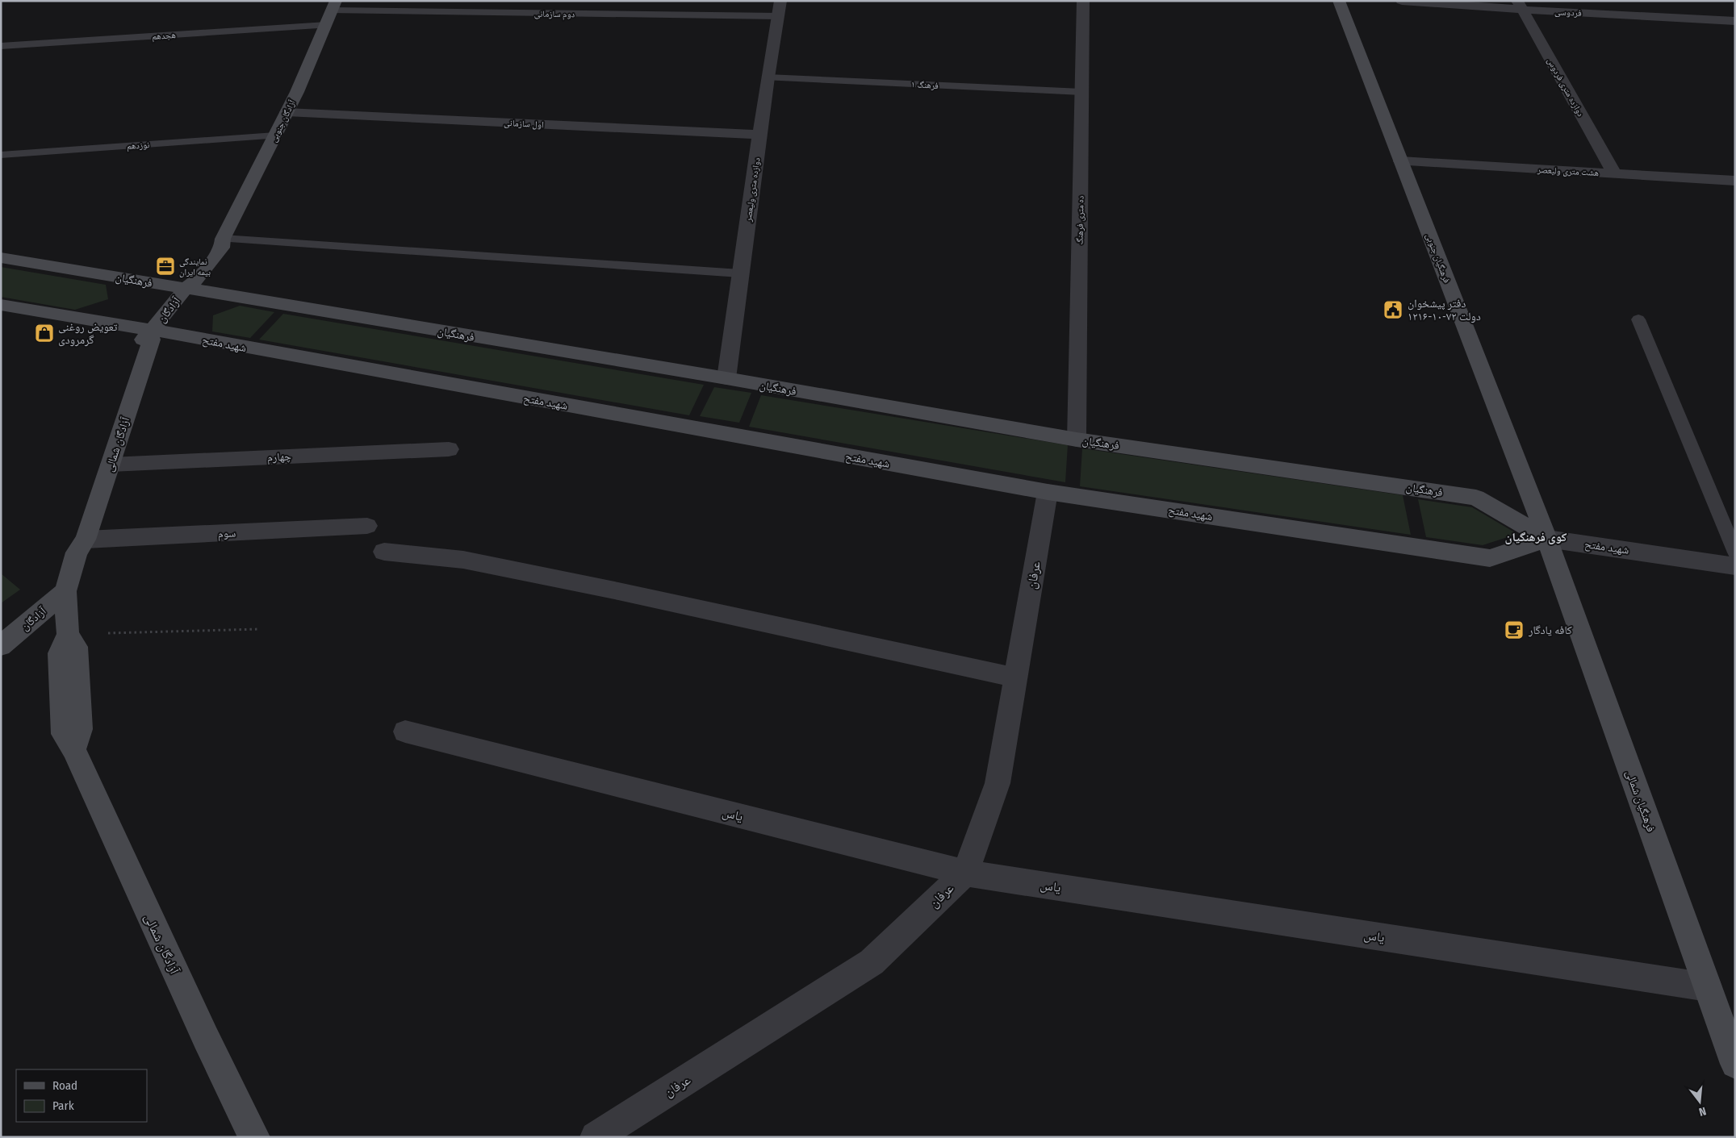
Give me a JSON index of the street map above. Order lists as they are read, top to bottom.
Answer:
{
  "streets": {
    "main road": [
      "آزادگان جنوبی",
      "فرهنگیان جنوبی",
      "فرهنگیان",
      "آزادگان",
      "شهید مفتح",
      "آزادگان شمالی",
      "فرهنگیان شمالی"
    ],
    "street": [
      "فردوسی",
      "دوازده متری فردوس",
      "اول سازمانی",
      "هشت متری ولیعصر",
      "دوازده متری ولیعصر",
      "ده متری فرهنگ",
      "چهارم",
      "سوم",
      "عرفان",
      "یاس"
    ],
    "lane": [
      "دوم سازمانی",
      "هجدهم",
      "فرهنگ ۱",
      "نوزدهم"
    ]
  },
  "crossings": [
    ["فردوسی", "دوازده متری فردوس"],
    ["دوم سازمانی", "آزادگان جنوبی"],
    ["دوم سازمانی", "دوازده متری ولیعصر"],
    ["هجدهم", "آزادگان جنوبی"],
    ["فرهنگ ۱", "دوازده متری ولیعصر"],
    ["فرهنگ ۱", "ده متری فرهنگ"],
    ["دوازده متری فردوس", "هشت متری ولیعصر"],
    ["آزادگان جنوبی", "اول سازمانی"],
    ["آزادگان جنوبی", "نوزدهم"],
    ["آزادگان جنوبی", "فرهنگیان"],
    ["آزادگان جنوبی", "آزادگان"],
    ["اول سازمانی", "دوازده متری ولیعصر"],
    ["هشت متری ولیعصر", "فرهنگیان جنوبی"],
    ["دوازده متری ولیعصر", "فرهنگیان"],
    ["ده متری فرهنگ", "فرهنگیان"],
    ["فرهنگیان جنوبی", "فرهنگیان"],
    ["فرهنگیان جنوبی", "شهید مفتح"],
    ["فرهنگیان جنوبی", "فرهنگیان شمالی"],
    ["فرهنگیان", "آزادگان"],
    ["فرهنگیان", "شهید مفتح"],
    ["فرهنگیان", "فرهنگیان شمالی"],
    ["آزادگان", "شهید مفتح"],
    ["آزادگان", "آزادگان شمالی"],
    ["شهید مفتح", "آزادگان شمالی"],
    ["شهید مفتح", "عرفان"],
    ["شهید مفتح", "فرهنگیان شمالی"],
    ["آزادگان شمالی", "چهارم"],
    ["آزادگان شمالی", "سوم"],
    ["عرفان", "یاس"],
    ["فرهنگیان شمالی", "یاس"]
  ],
  "districts": ["کوی فرهنگیان"],
  "places": {
    "office": ["نمایندگی بیمه ایران"],
    "public building": ["دفتر پیشخوان دولت ۷۲-۱۰-۱۲۱۶"],
    "shop": ["تعویض روغنی گرمرودی"],
    "cafe": ["کافه یادگار"]
  },
  "legend": ["Road", "Park"],
  "north": "bottom"
}
